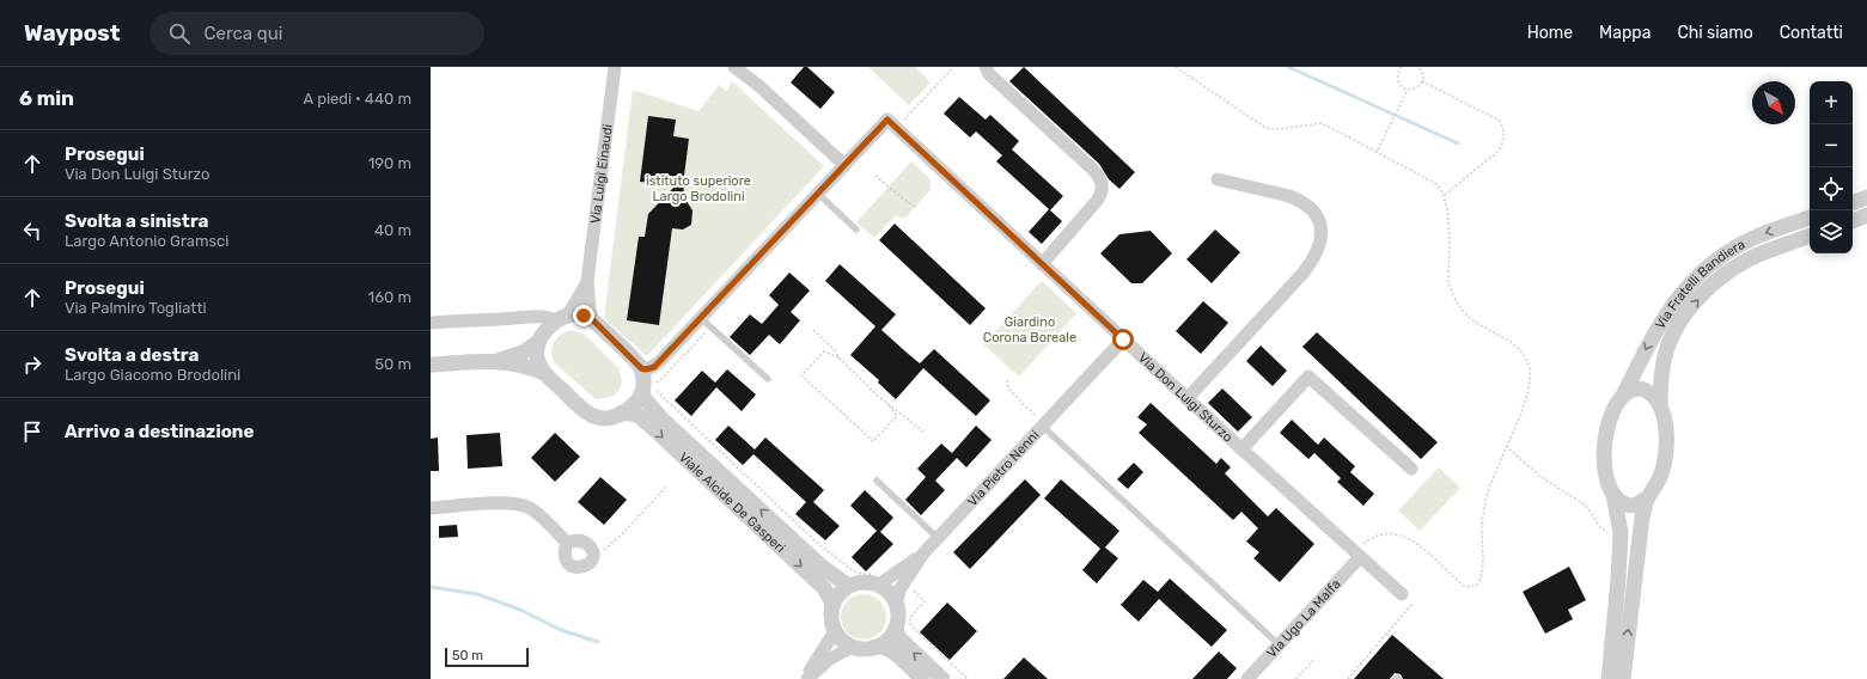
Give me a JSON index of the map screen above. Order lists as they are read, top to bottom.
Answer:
{
  "streets": {
    "street": [
      "Via Luigi Einaudi",
      "Via Fratelli Bandiera",
      "Via Don Luigi Sturzo",
      "Via Pietro Nenni",
      "Viale Alcide De Gasperi",
      "Via Ugo La Malfa"
    ]
  },
  "crossings": [
    ["Via Luigi Einaudi", "Viale Alcide De Gasperi"],
    ["Via Don Luigi Sturzo", "Via Pietro Nenni"],
    ["Via Don Luigi Sturzo", "Via Ugo La Malfa"],
    ["Via Pietro Nenni", "Viale Alcide De Gasperi"]
  ],
  "parks": ["istituto superiore Largo Brodolini", "Giardino Corona Boreale"],
  "scale_bar": "50 m",
  "north": "bottom right",
  "page": {
    "header": "Waypost",
    "search": "Cerca qui",
    "nav": [
      "Home",
      "Mappa",
      "Chi siamo",
      "Contatti"
    ],
    "heading": ["6 min", "A piedi · 440 m"],
    "map_buttons": ["+", "−"],
    "list": [
      ["Prosegui", "Via Don Luigi Sturzo", "190 m"],
      ["Svolta a sinistra", "Largo Antonio Gramsci", "40 m"],
      ["Prosegui", "Via Palmiro Togliatti", "160 m"],
      ["Svolta a destra", "Largo Giacomo Brodolini", "50 m"],
      "Arrivo a destinazione"
    ],
    "scale": "50 m"
  }
}
